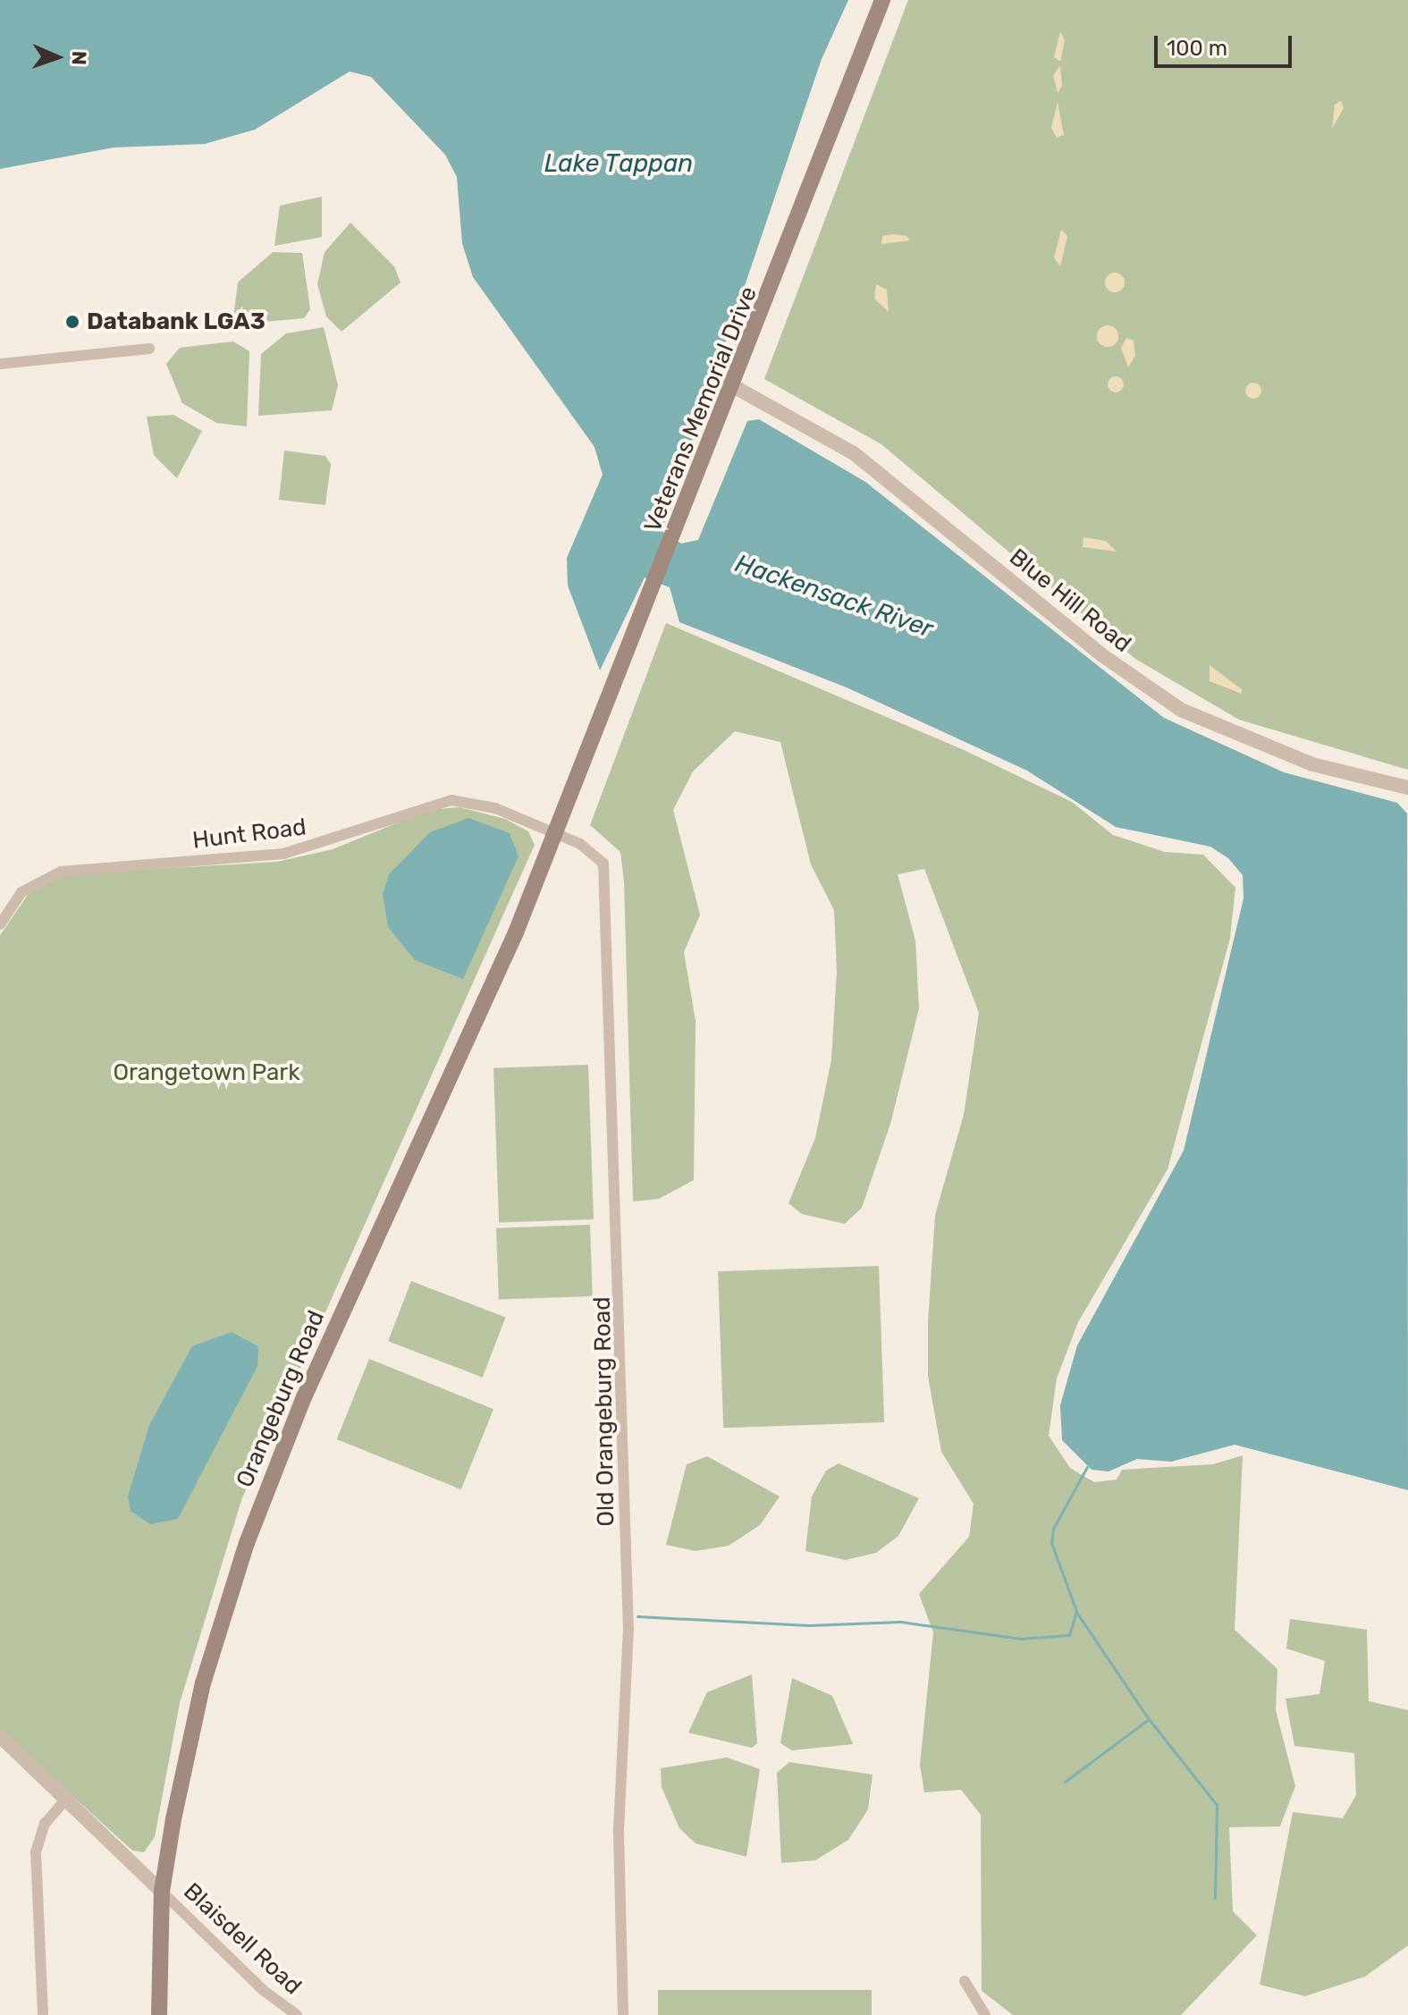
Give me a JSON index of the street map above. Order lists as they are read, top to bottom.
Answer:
{
  "streets": {
    "main road": ["Veterans Memorial Drive", "Orangeburg Road"],
    "street": [
      "Blue Hill Road",
      "Hunt Road",
      "Old Orangeburg Road",
      "Blaisdell Road"
    ]
  },
  "crossings": [
    ["Veterans Memorial Drive", "Blue Hill Road"],
    ["Veterans Memorial Drive", "Hunt Road"],
    ["Veterans Memorial Drive", "Orangeburg Road"],
    ["Veterans Memorial Drive", "Old Orangeburg Road"],
    ["Hunt Road", "Orangeburg Road"],
    ["Hunt Road", "Old Orangeburg Road"],
    ["Orangeburg Road", "Old Orangeburg Road"],
    ["Orangeburg Road", "Blaisdell Road"]
  ],
  "water": ["Lake Tappan", "Hackensack River"],
  "parks": ["Orangetown Park"],
  "places": ["Databank LGA3"],
  "scale_bar": "100 m",
  "north": "right"
}
